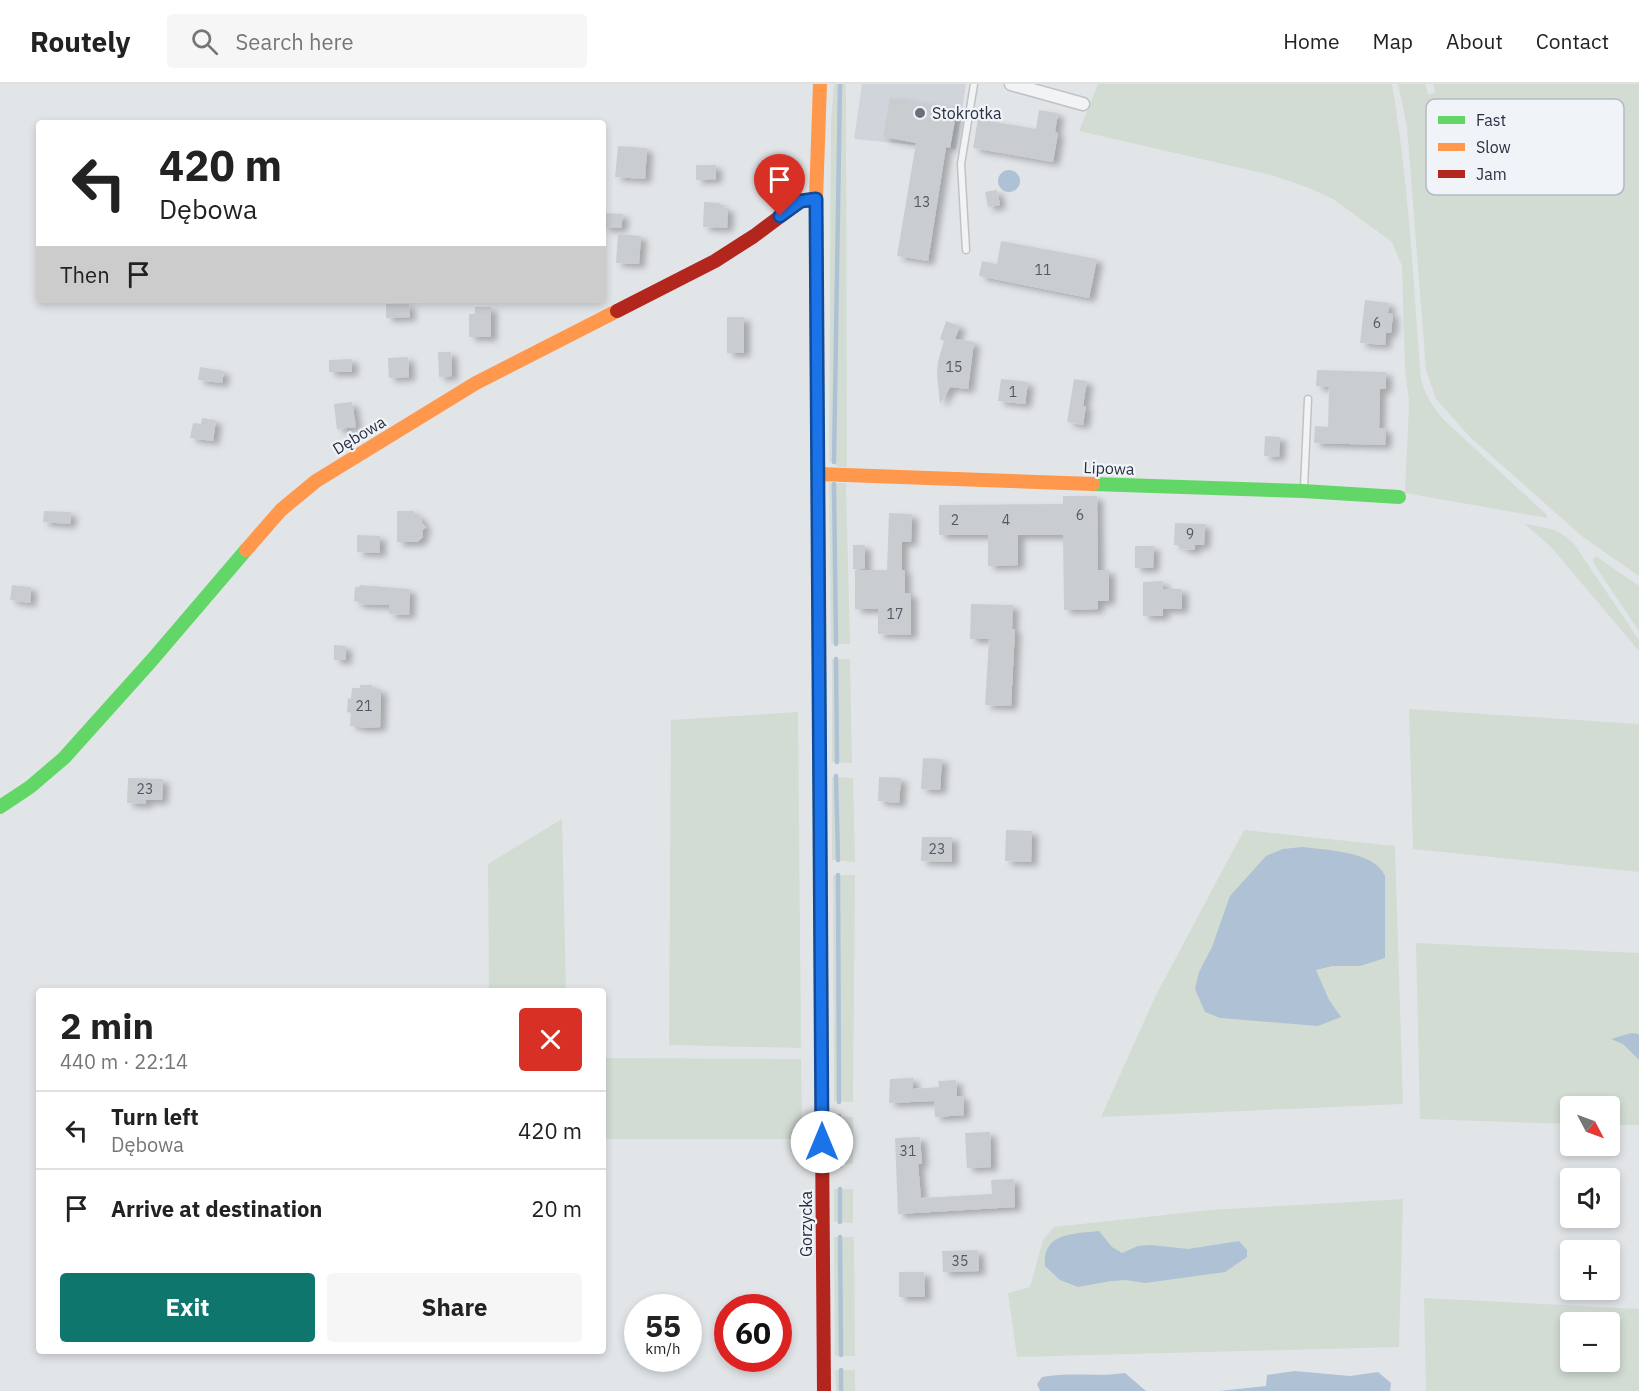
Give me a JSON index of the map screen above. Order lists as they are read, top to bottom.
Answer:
{
  "streets": {
    "street": ["Dębowa", "Lipowa", "Gorzycka"]
  },
  "crossings": [
    ["Dębowa", "Gorzycka"],
    ["Lipowa", "Gorzycka"]
  ],
  "places": ["Stokrotka"],
  "house_numbers": [
    "13",
    "11",
    "6",
    "15",
    "1",
    "6",
    "2",
    "4",
    "9",
    "17",
    "21",
    "23",
    "23",
    "31",
    "35"
  ],
  "legend": ["Fast", "Slow", "Jam"],
  "north": "bottom right",
  "page": {
    "header": "Routely",
    "search": "Search here",
    "nav": [
      "Home",
      "Map",
      "About",
      "Contact"
    ],
    "turn": ["420 m", "Dębowa"],
    "then": "Then",
    "heading": ["2 min", "440 m · 22:14"],
    "list": [
      {
        "name": "Turn left",
        "note": "Dębowa",
        "value": "420 m"
      },
      {
        "name": "Arrive at destination",
        "value": "20 m"
      }
    ],
    "map_buttons": ["+", "−"],
    "buttons": ["Exit", "Share"],
    "speed": "55 km/h",
    "limit": "60"
  }
}
